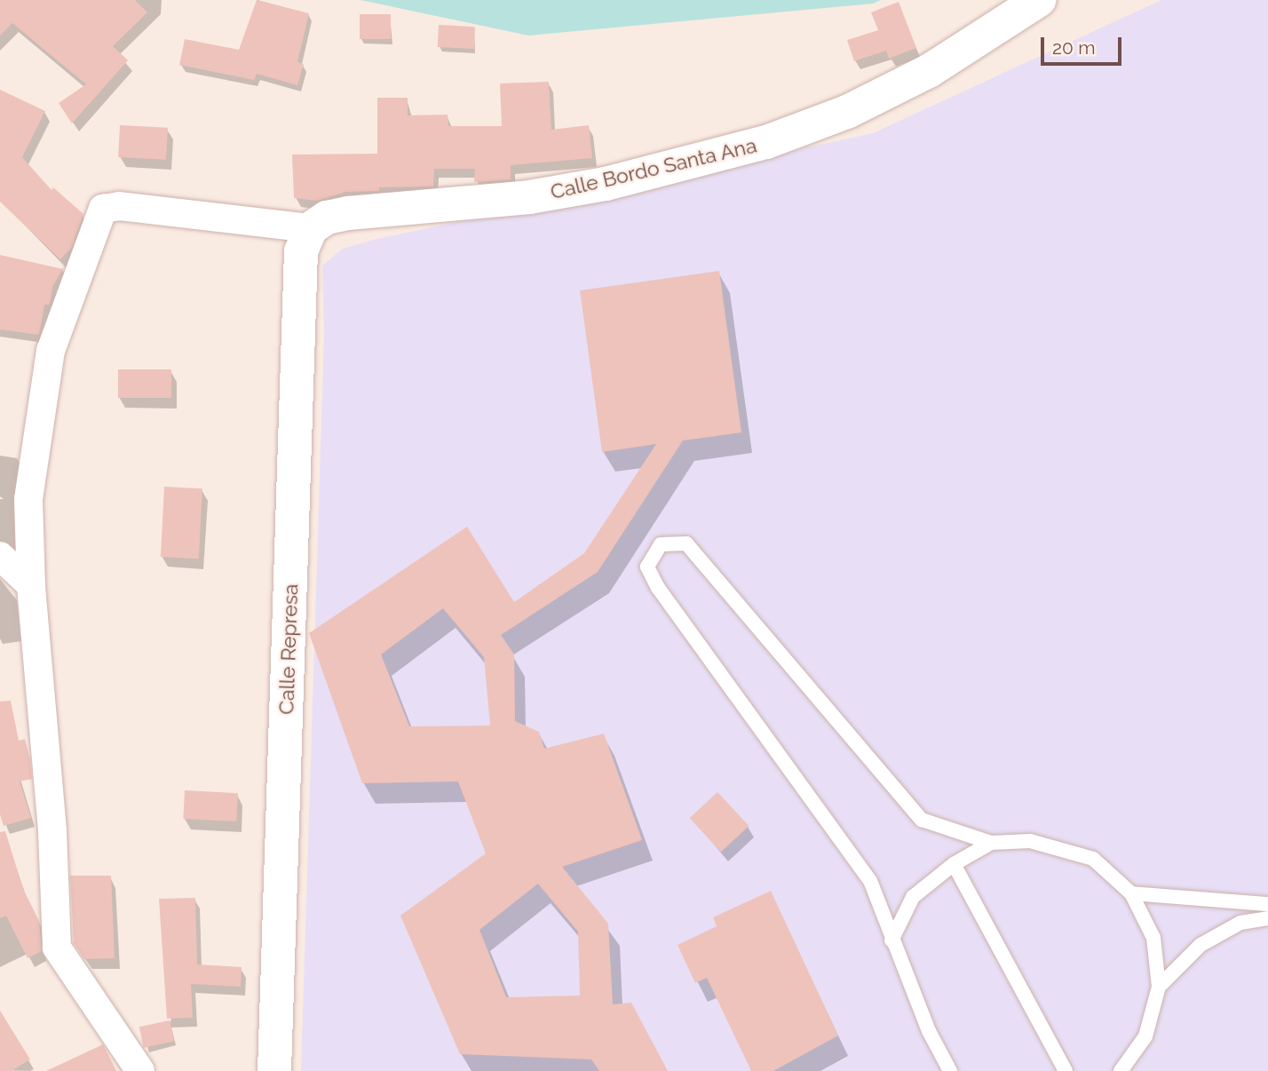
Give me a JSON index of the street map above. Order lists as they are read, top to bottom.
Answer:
{
  "streets": {
    "street": ["Calle Bordo Santa Ana", "Calle Represa"]
  },
  "crossings": [
    ["Calle Bordo Santa Ana", "Calle Represa"]
  ],
  "scale_bar": "20 m"
}
